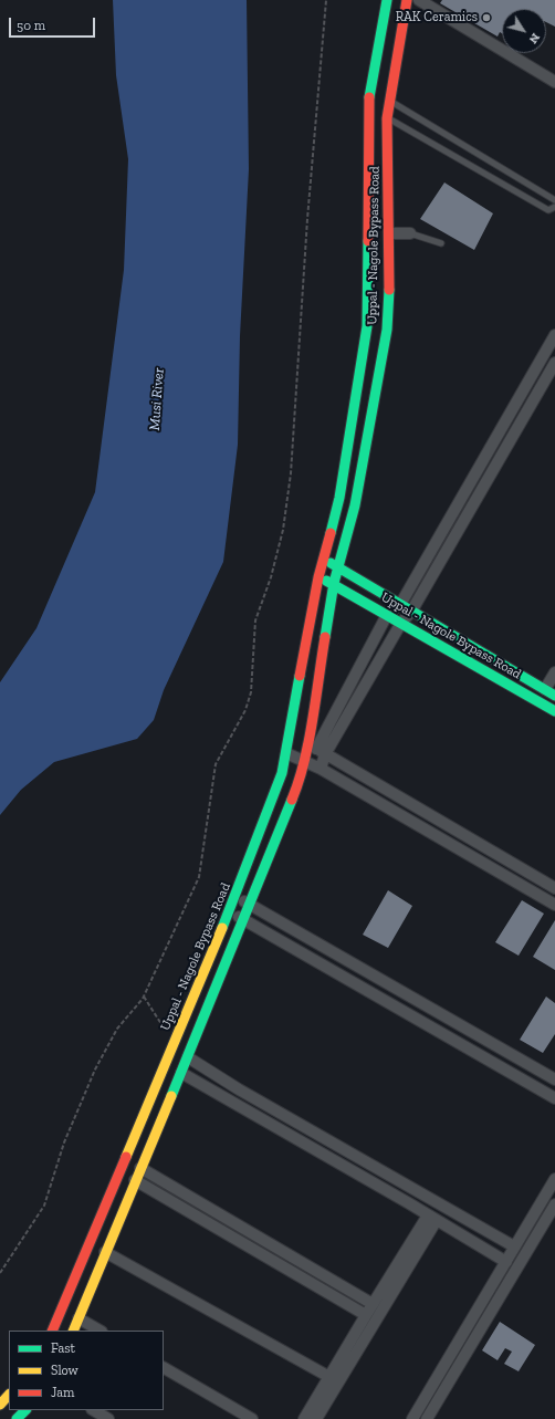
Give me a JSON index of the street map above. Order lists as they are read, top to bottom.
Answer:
{
  "streets": {
    "street": ["Uppal - Nagole Bypass Road"]
  },
  "water": ["Musi River"],
  "places": ["RAK Ceramics"],
  "legend": ["Fast", "Slow", "Jam"],
  "scale_bar": "50 m",
  "north": "bottom right"
}
